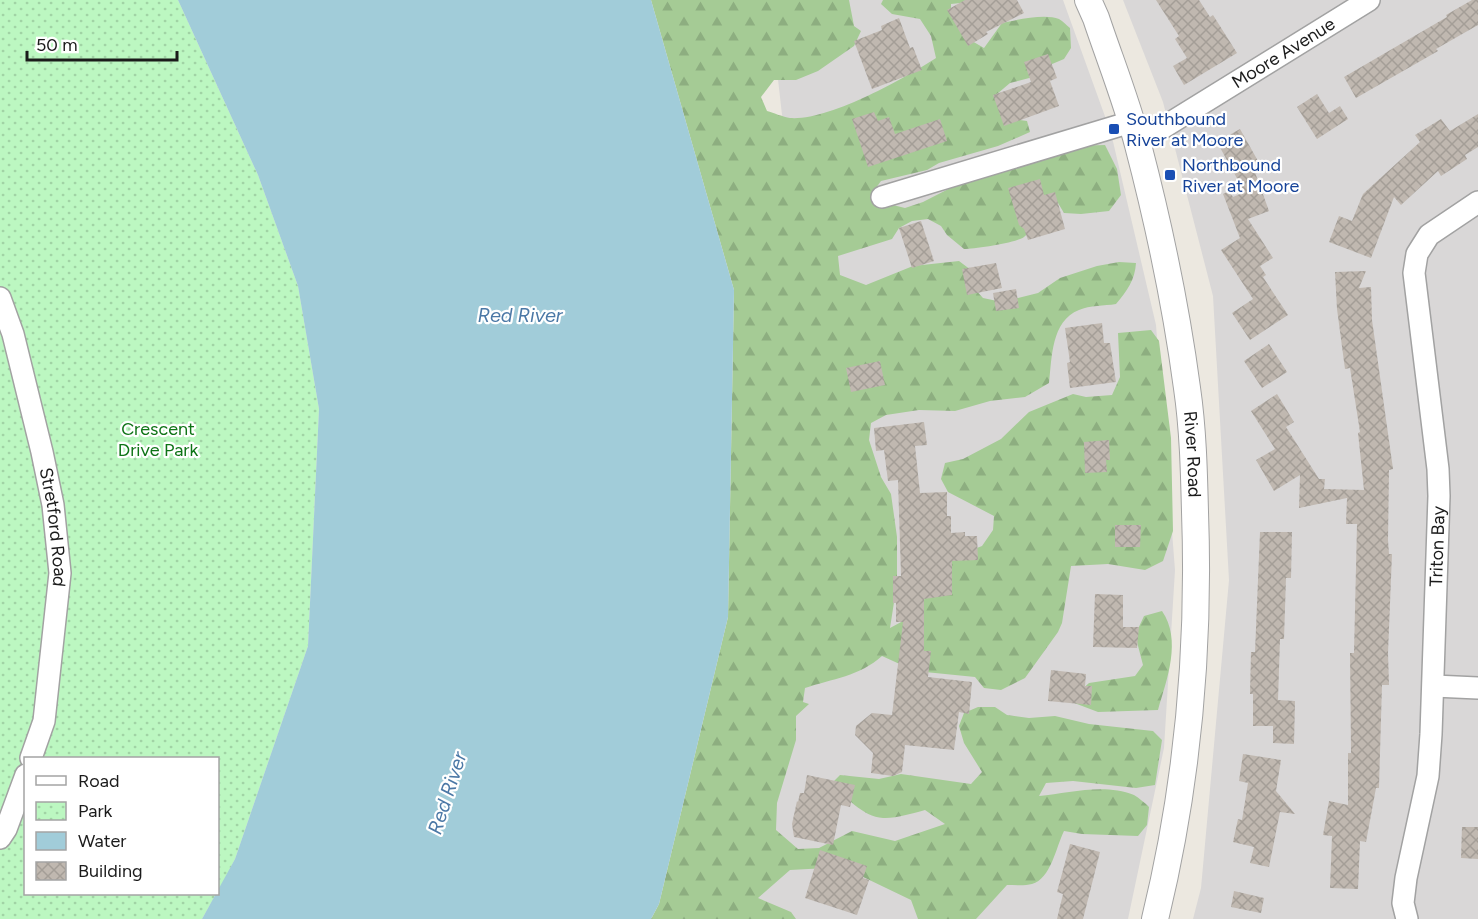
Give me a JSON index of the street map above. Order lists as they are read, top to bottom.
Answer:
{
  "streets": {
    "street": [
      "Moore Avenue",
      "River Road",
      "Stretford Road",
      "Triton Bay"
    ]
  },
  "crossings": [
    ["Moore Avenue", "River Road"]
  ],
  "water": ["Red River"],
  "parks": ["Crescent Drive Park"],
  "places": {
    "transit": ["Southbound River at Moore", "Northbound River at Moore"]
  },
  "legend": [
    "Road",
    "Park",
    "Water",
    "Building"
  ],
  "scale_bar": "50 m"
}
